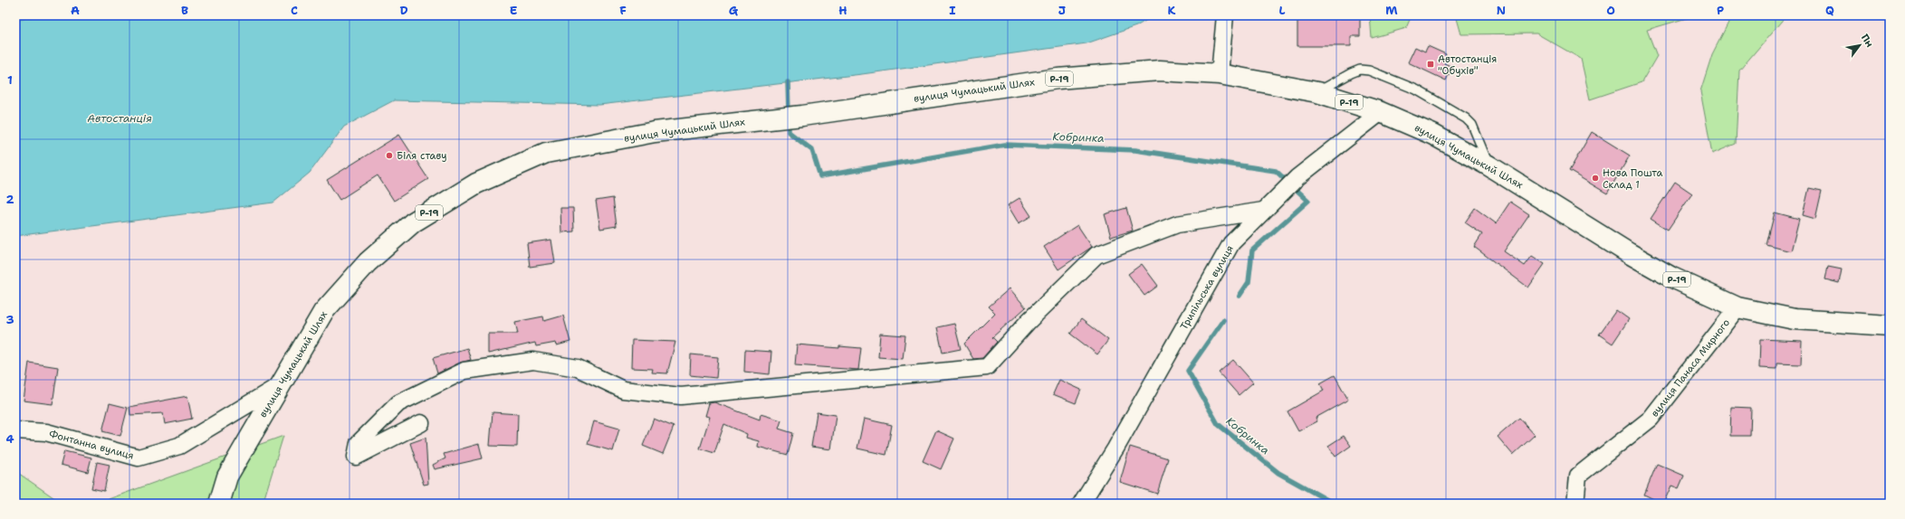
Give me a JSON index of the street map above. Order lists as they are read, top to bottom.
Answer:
{
  "streets": {
    "main road": ["Р-19", "вулиця Чумацький Шлях"],
    "street": ["Трипільська вулиця", "вулиця Панаса Мирного", "Фонтанна вулиця"]
  },
  "crossings": [
    ["вулиця Чумацький Шлях", "Трипільська вулиця"],
    ["вулиця Чумацький Шлях", "вулиця Панаса Мирного"],
    ["вулиця Чумацький Шлях", "Фонтанна вулиця"]
  ],
  "water": ["Автостанція", "Кобринка"],
  "places": {
    "transit": ["Автостанція \"Обухів\""],
    "other": ["Біля ставу", "Нова Пошта Склад 1"]
  },
  "north": "top right",
  "grid": {
    "columns": [
      "A",
      "B",
      "C",
      "D",
      "E",
      "F",
      "G",
      "H",
      "I",
      "J",
      "K",
      "L",
      "M",
      "N",
      "O",
      "P",
      "Q"
    ],
    "rows": [
      "1",
      "2",
      "3",
      "4"
    ]
  }
}
